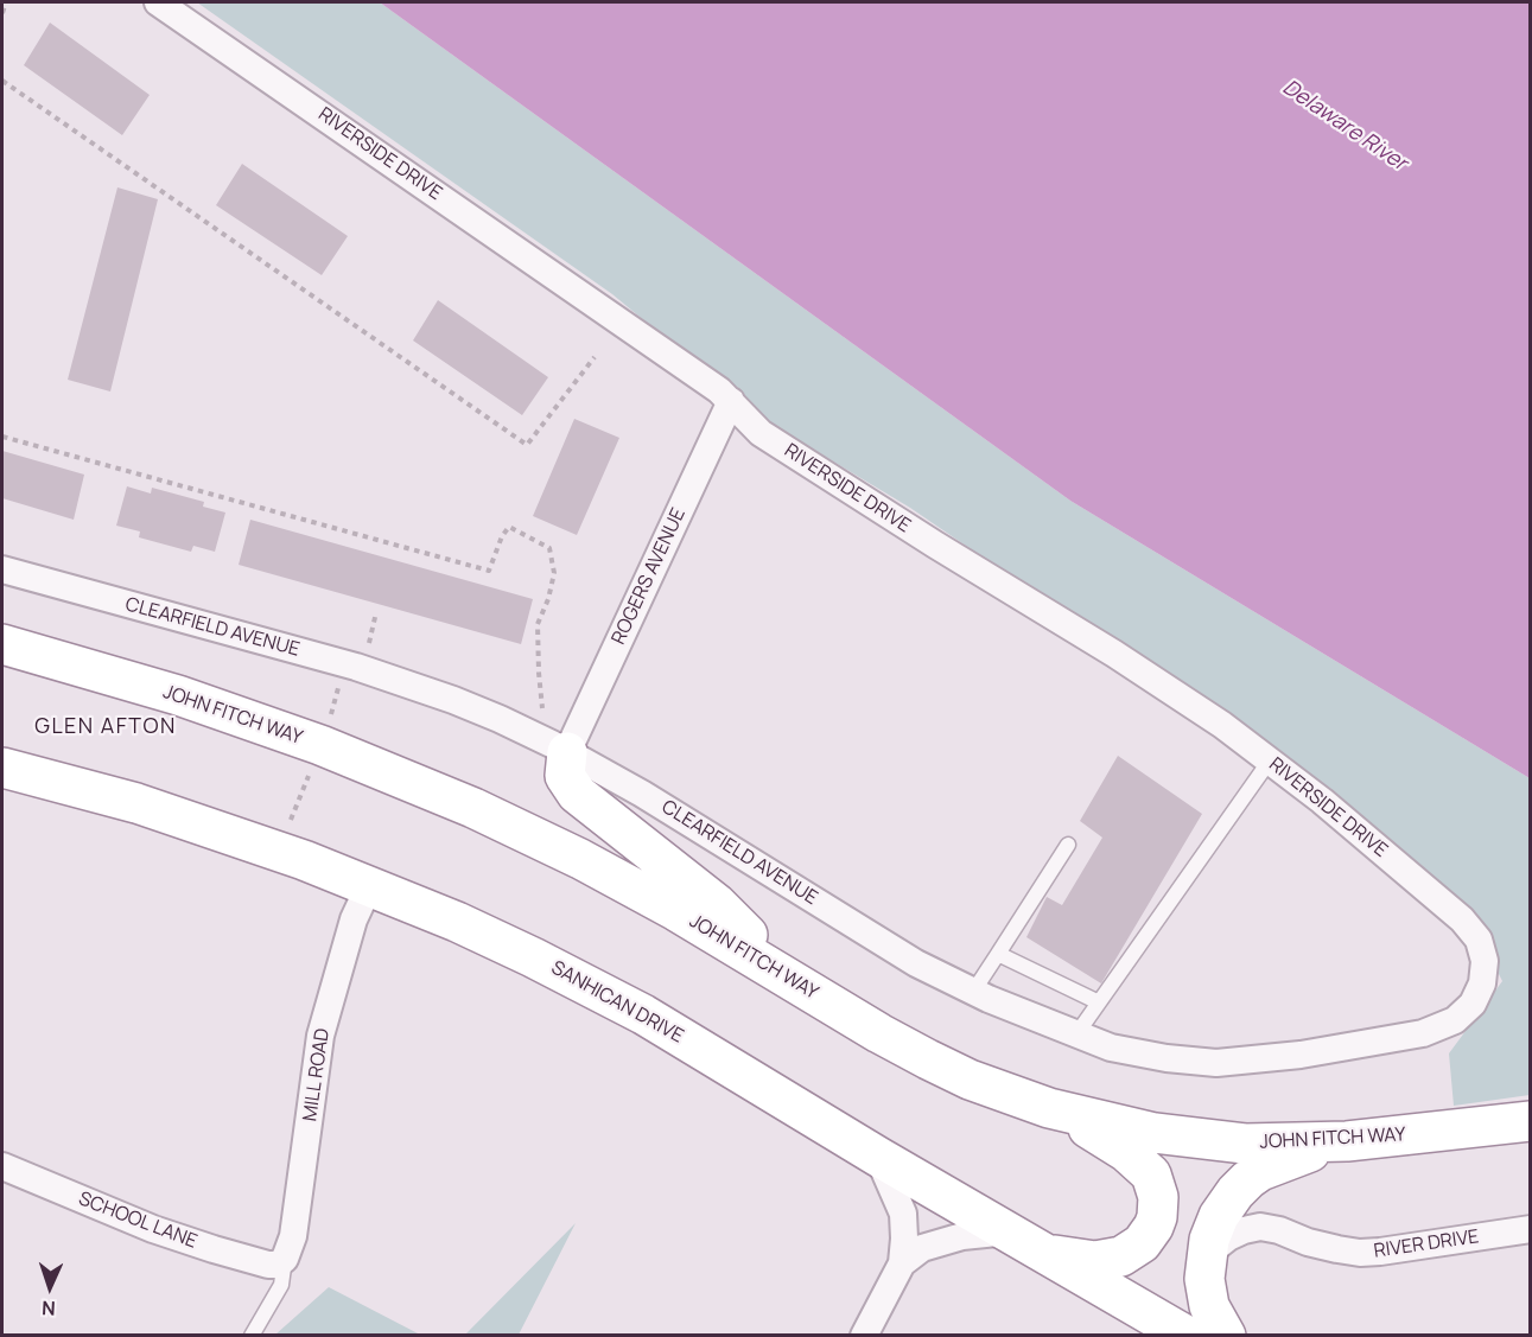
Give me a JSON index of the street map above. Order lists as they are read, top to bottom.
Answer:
{
  "streets": {
    "highway": ["JOHN FITCH WAY", "SANHICAN DRIVE"],
    "street": [
      "RIVERSIDE DRIVE",
      "ROGERS AVENUE",
      "CLEARFIELD AVENUE",
      "MILL ROAD",
      "SCHOOL LANE",
      "RIVER DRIVE"
    ]
  },
  "crossings": [
    ["RIVERSIDE DRIVE", "ROGERS AVENUE"],
    ["RIVERSIDE DRIVE", "CLEARFIELD AVENUE"],
    ["ROGERS AVENUE", "CLEARFIELD AVENUE"],
    ["SANHICAN DRIVE", "MILL ROAD"],
    ["MILL ROAD", "SCHOOL LANE"]
  ],
  "districts": ["GLEN AFTON"],
  "water": ["Delaware River"],
  "north": "bottom"
}
